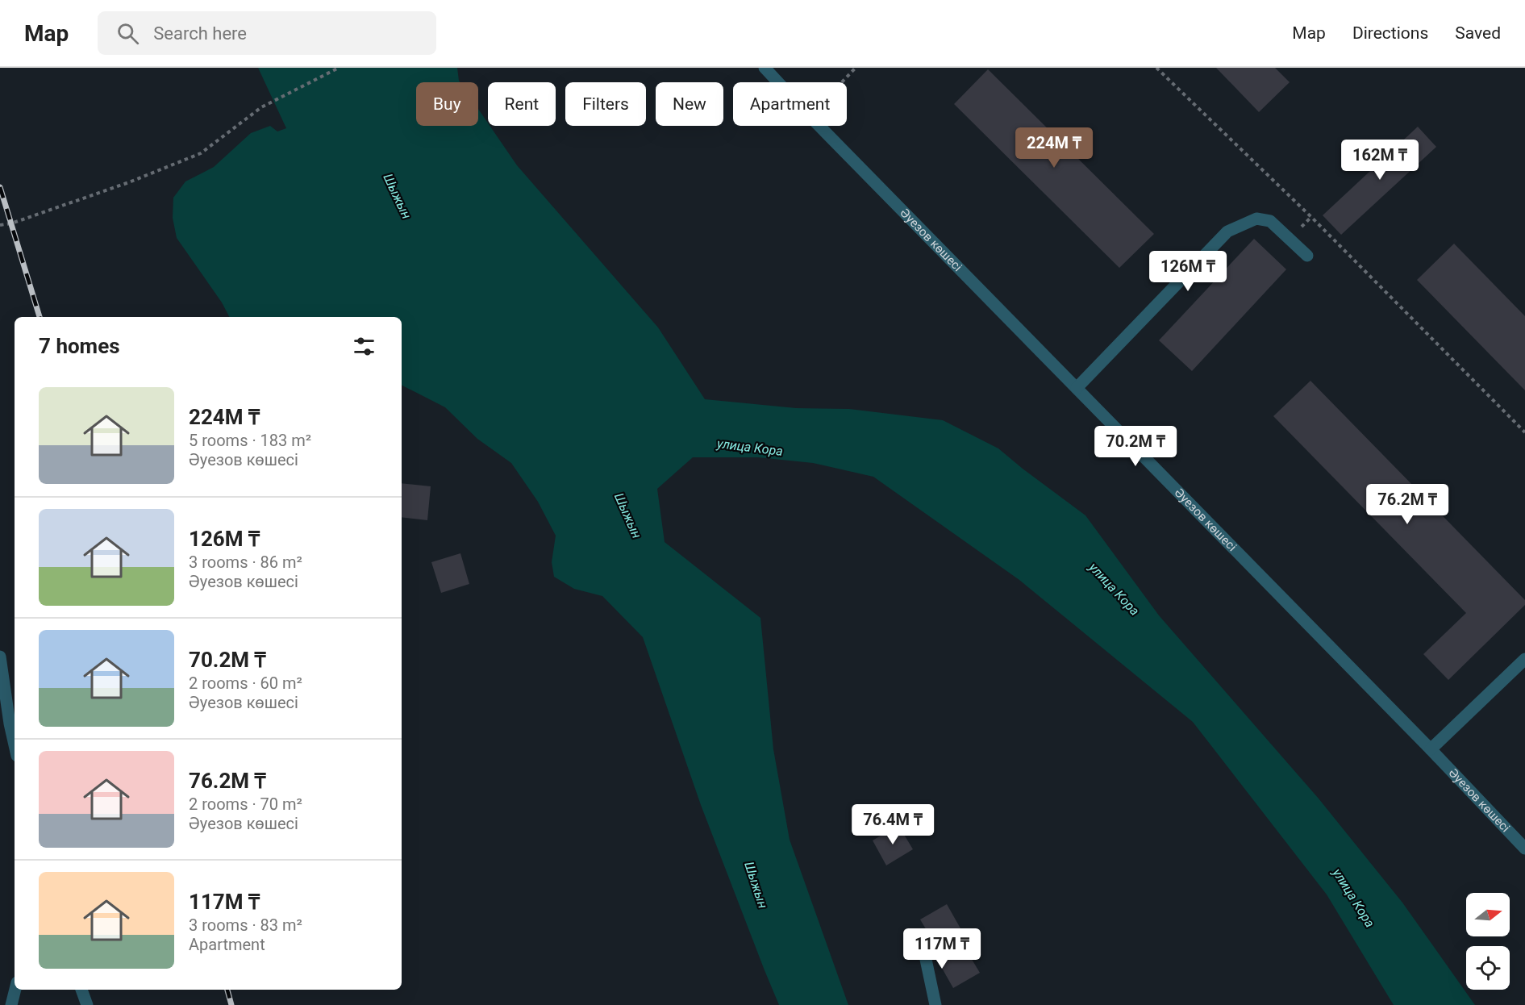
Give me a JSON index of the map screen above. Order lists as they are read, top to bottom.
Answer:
{
  "streets": {
    "street": ["Әуезов көшесі"]
  },
  "water": ["Шыжын", "улица Кора"],
  "north": "right",
  "page": {
    "header": "Map",
    "search": "Search here",
    "nav": ["Map", "Directions", "Saved"],
    "chip": [
      "Buy",
      "Rent",
      "Filters",
      "New",
      "Apartment"
    ],
    "price": [
      "224M ₸",
      "162M ₸",
      "126M ₸",
      "70.2M ₸",
      "76.2M ₸",
      "76.4M ₸",
      "117M ₸"
    ],
    "heading": "7 homes",
    "list": [
      {
        "name": "224M ₸",
        "note": "5 rooms · 183 m² · Әуезов көшесі"
      },
      {
        "name": "126M ₸",
        "note": "3 rooms · 86 m² · Әуезов көшесі"
      },
      {
        "name": "70.2M ₸",
        "note": "2 rooms · 60 m² · Әуезов көшесі"
      },
      {
        "name": "76.2M ₸",
        "note": "2 rooms · 70 m² · Әуезов көшесі"
      },
      {
        "name": "117M ₸",
        "note": "3 rooms · 83 m² · Apartment"
      }
    ]
  }
}
